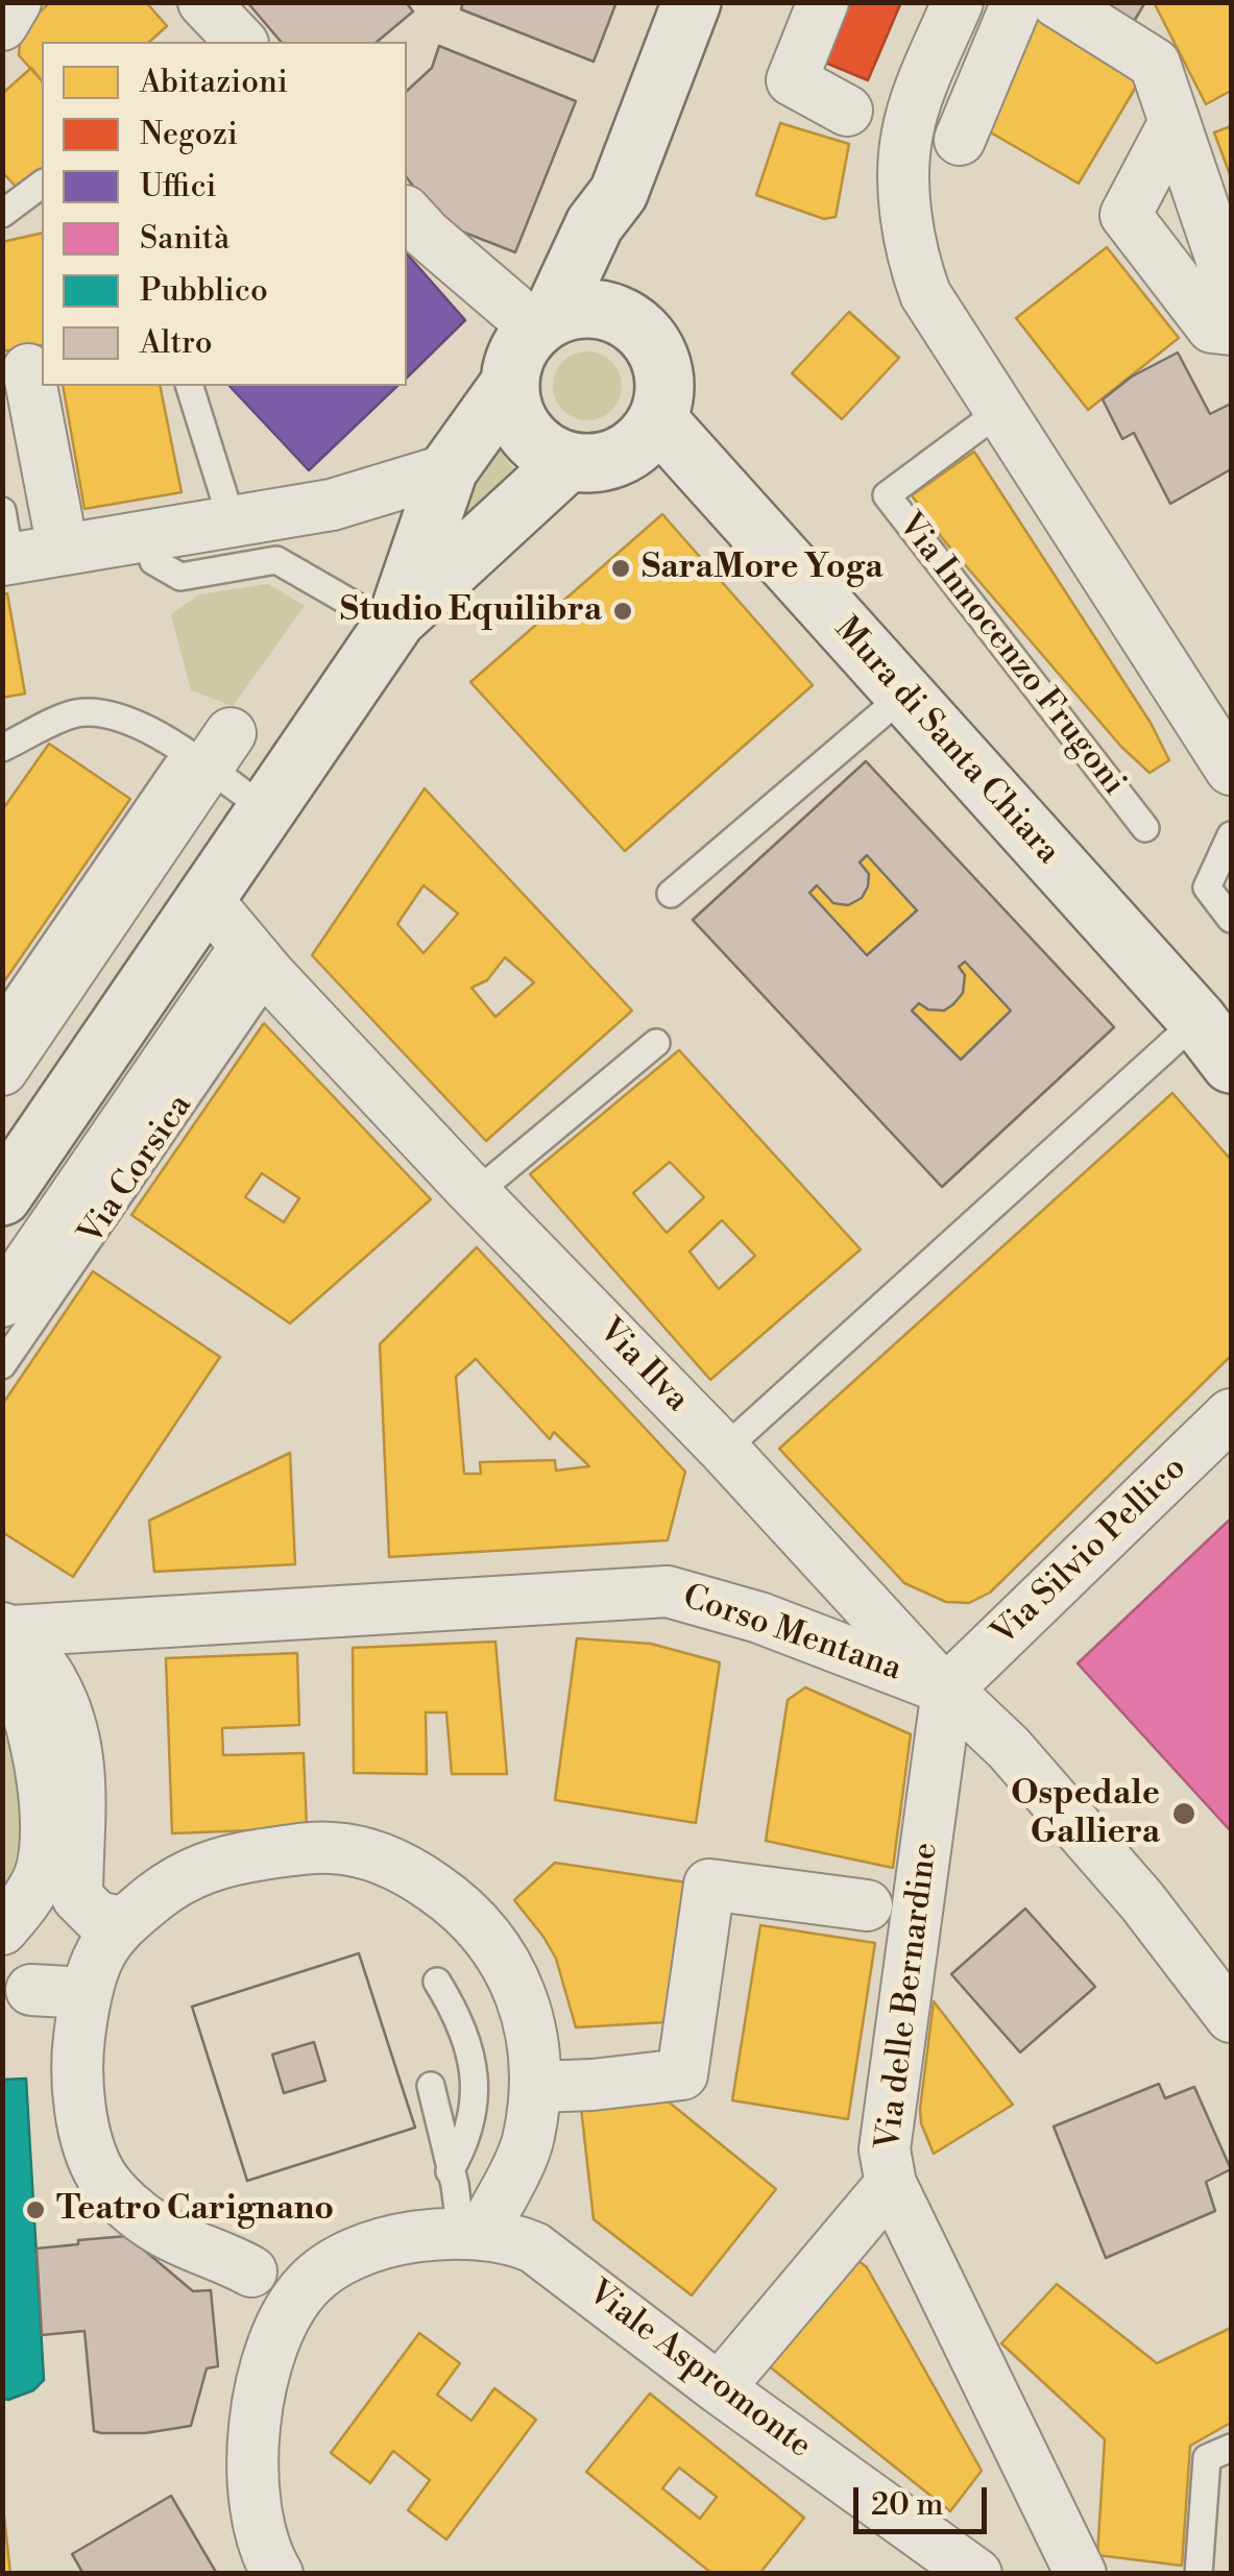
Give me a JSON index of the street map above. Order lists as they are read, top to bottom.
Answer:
{
  "streets": {
    "street": [
      "Mura di Santa Chiara",
      "Via Corsica",
      "Via Ilva",
      "Via Silvio Pellico",
      "Corso Mentana",
      "Via delle Bernardine",
      "Viale Aspromonte"
    ],
    "lane": ["Via Innocenzo Frugoni"]
  },
  "crossings": [
    ["Via Corsica", "Via Ilva"],
    ["Via Ilva", "Via Silvio Pellico"],
    ["Via Ilva", "Corso Mentana"],
    ["Via Ilva", "Via delle Bernardine"],
    ["Via Silvio Pellico", "Corso Mentana"],
    ["Via Silvio Pellico", "Via delle Bernardine"],
    ["Corso Mentana", "Via delle Bernardine"]
  ],
  "places": [
    "SaraMore Yoga",
    "Studio Equilibra",
    "Ospedale Galliera",
    "Teatro Carignano"
  ],
  "legend": [
    "Abitazioni",
    "Negozi",
    "Uffici",
    "Sanità",
    "Pubblico",
    "Altro"
  ],
  "scale_bar": "20 m"
}
